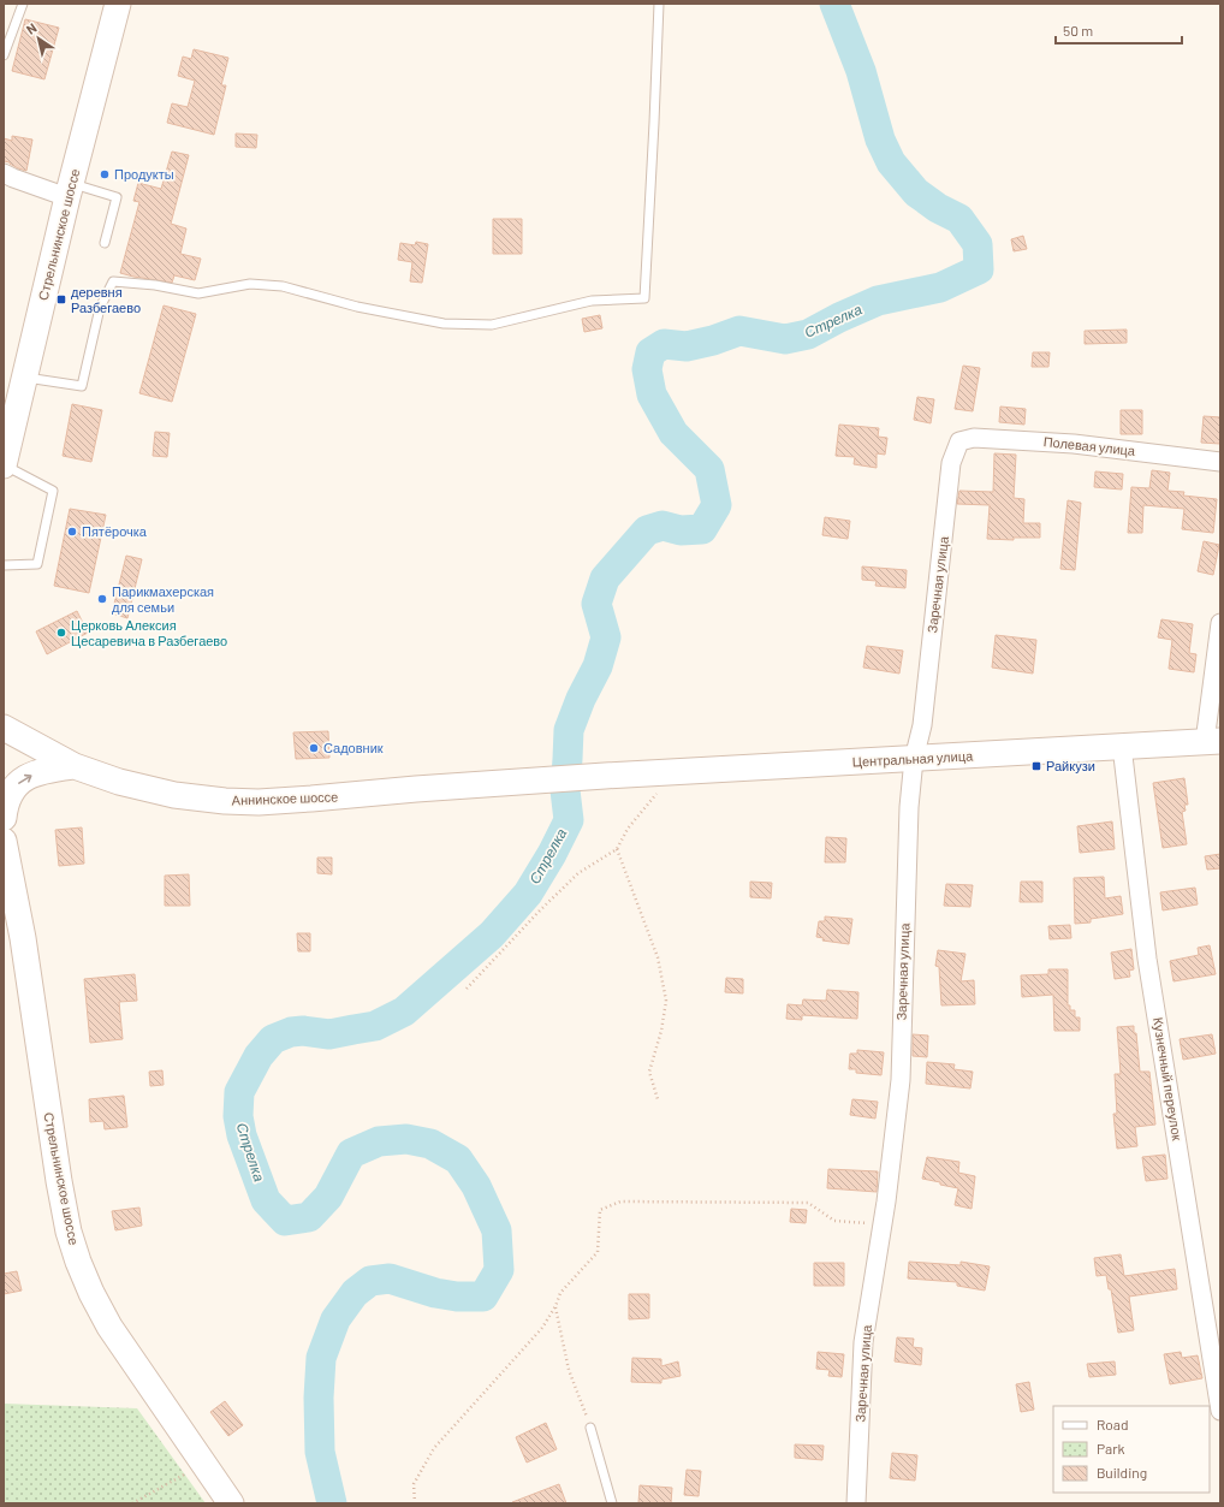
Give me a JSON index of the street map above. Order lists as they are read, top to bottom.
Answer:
{
  "streets": {
    "main road": ["Стрельнинское шоссе", "Центральная улица", "Аннинское шоссе"],
    "street": ["Полевая улица", "Заречная улица", "Кузнечный переулок"]
  },
  "crossings": [
    ["Полевая улица", "Заречная улица"],
    ["Заречная улица", "Центральная улица"],
    ["Центральная улица", "Аннинское шоссе"],
    ["Центральная улица", "Кузнечный переулок"]
  ],
  "water": ["Стрелка"],
  "places": {
    "other": [
      "Продукты",
      "Пятёрочка",
      "Парикмахерская для семьи",
      "Церковь Алексия Цесаревича в Разбегаево",
      "Садовник"
    ],
    "transit": ["деревня Разбегаево", "Райкузи"]
  },
  "legend": ["Road", "Park", "Building"],
  "scale_bar": "50 m",
  "north": "top left"
}
